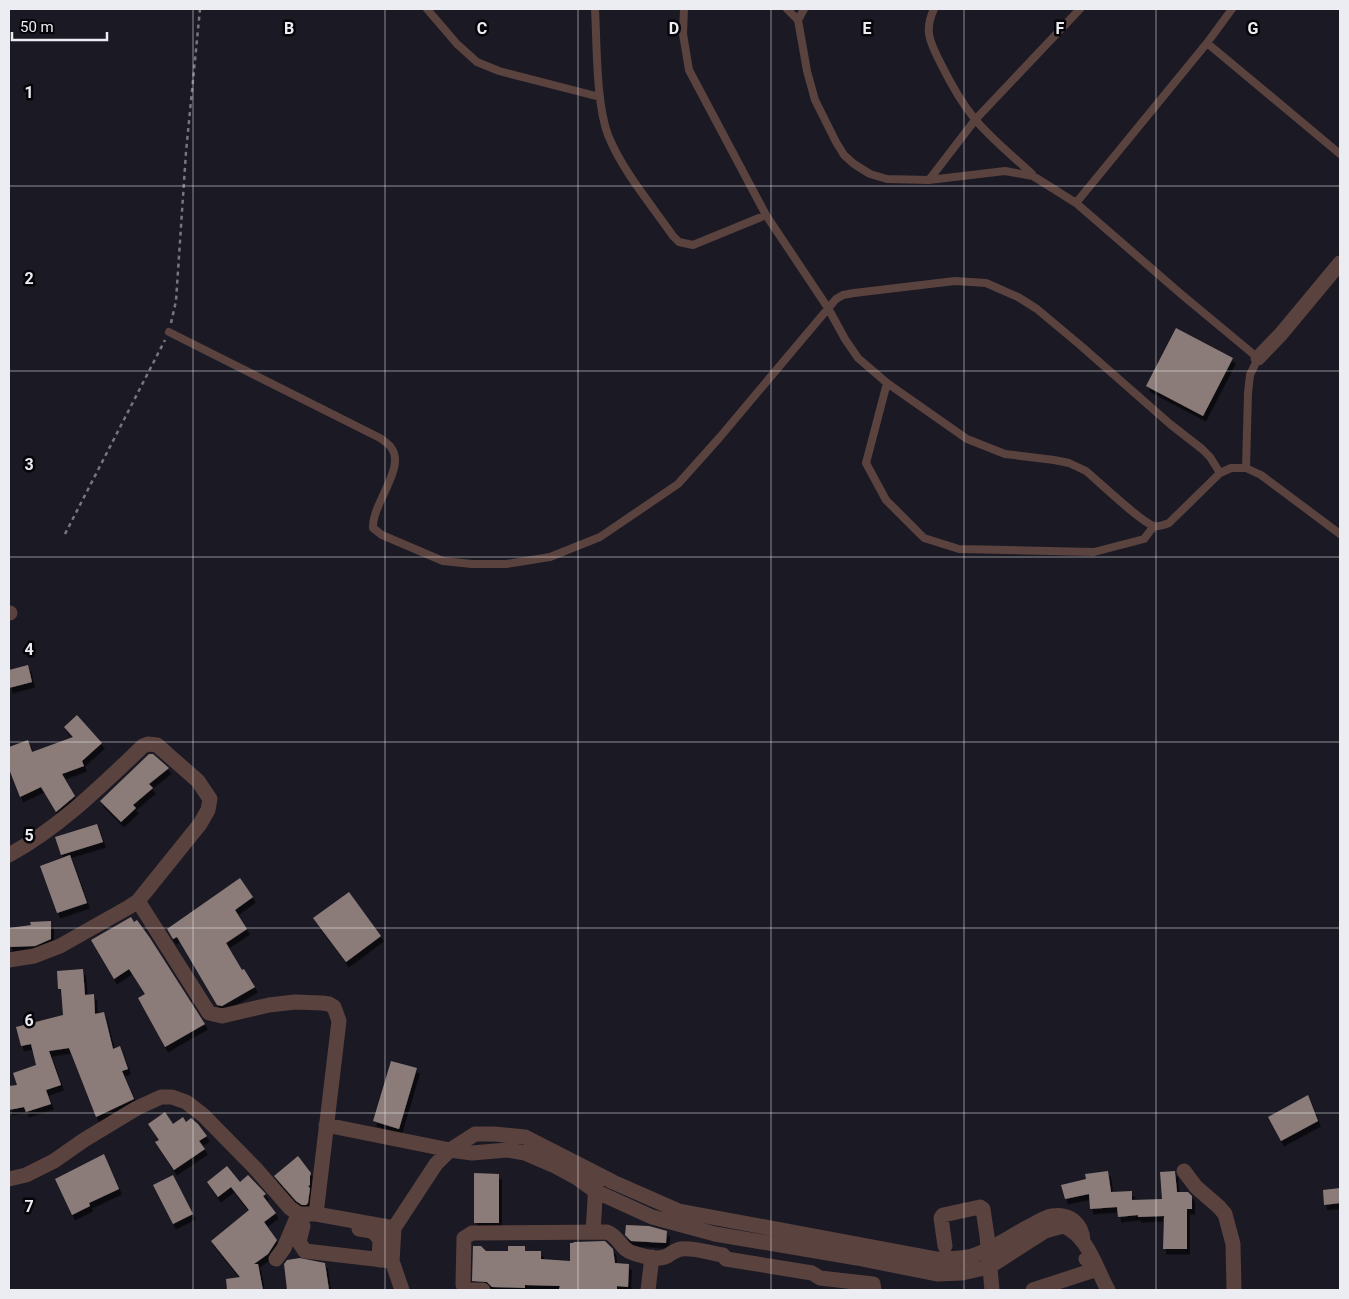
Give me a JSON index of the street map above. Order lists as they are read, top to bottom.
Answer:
{
  "scale_bar": "50 m",
  "grid": {
    "columns": [
      "B",
      "C",
      "D",
      "E",
      "F",
      "G"
    ],
    "rows": [
      "1",
      "2",
      "3",
      "4",
      "5",
      "6",
      "7"
    ]
  }
}
